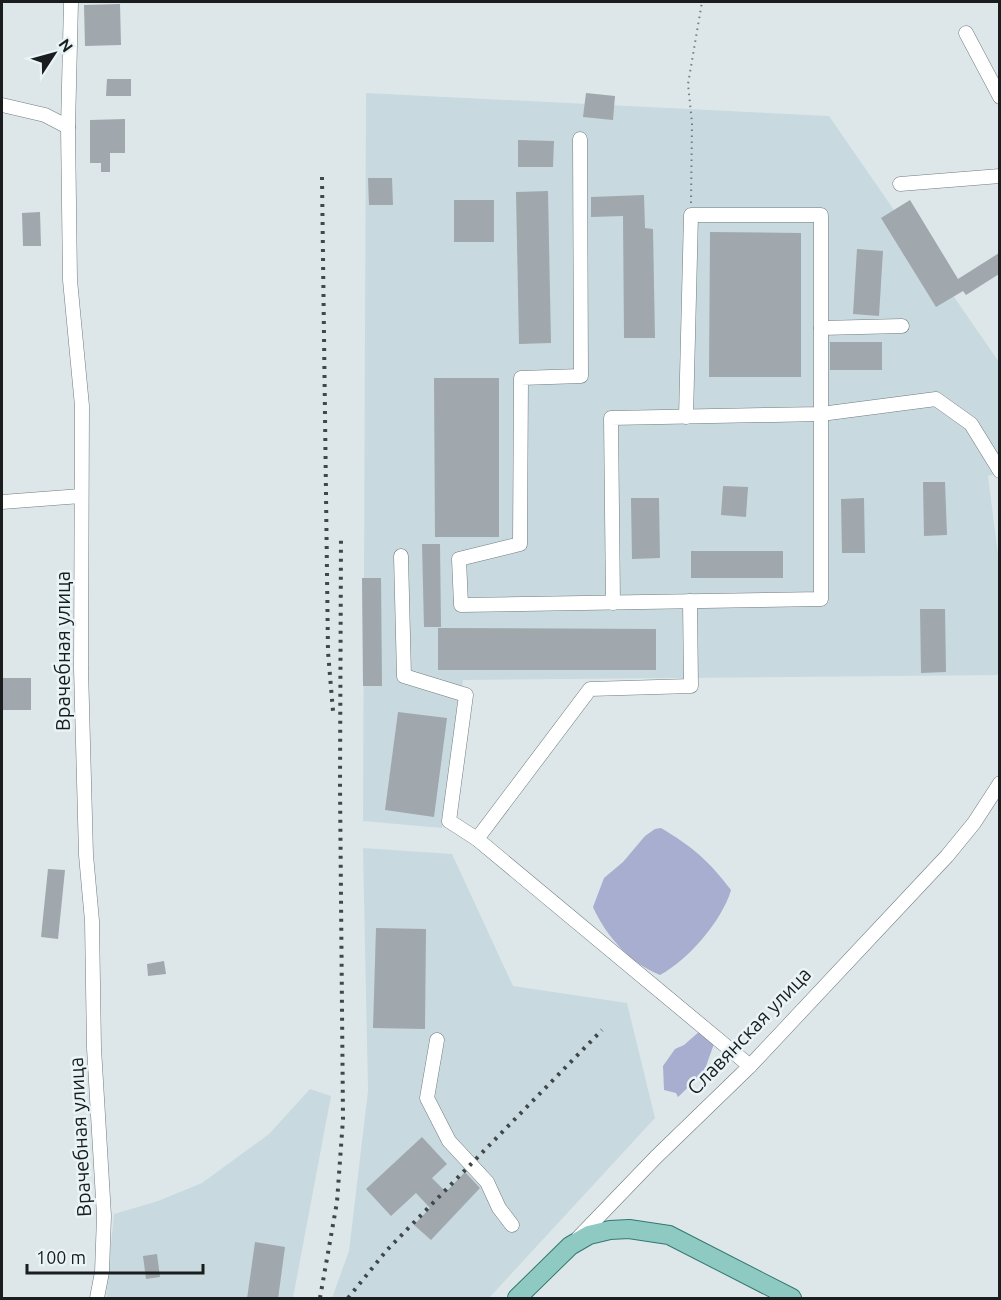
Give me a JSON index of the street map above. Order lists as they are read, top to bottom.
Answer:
{
  "streets": {
    "main road": ["Славянская улица"],
    "street": ["Врачебная улица"]
  },
  "scale_bar": "100 m",
  "north": "top right"
}
